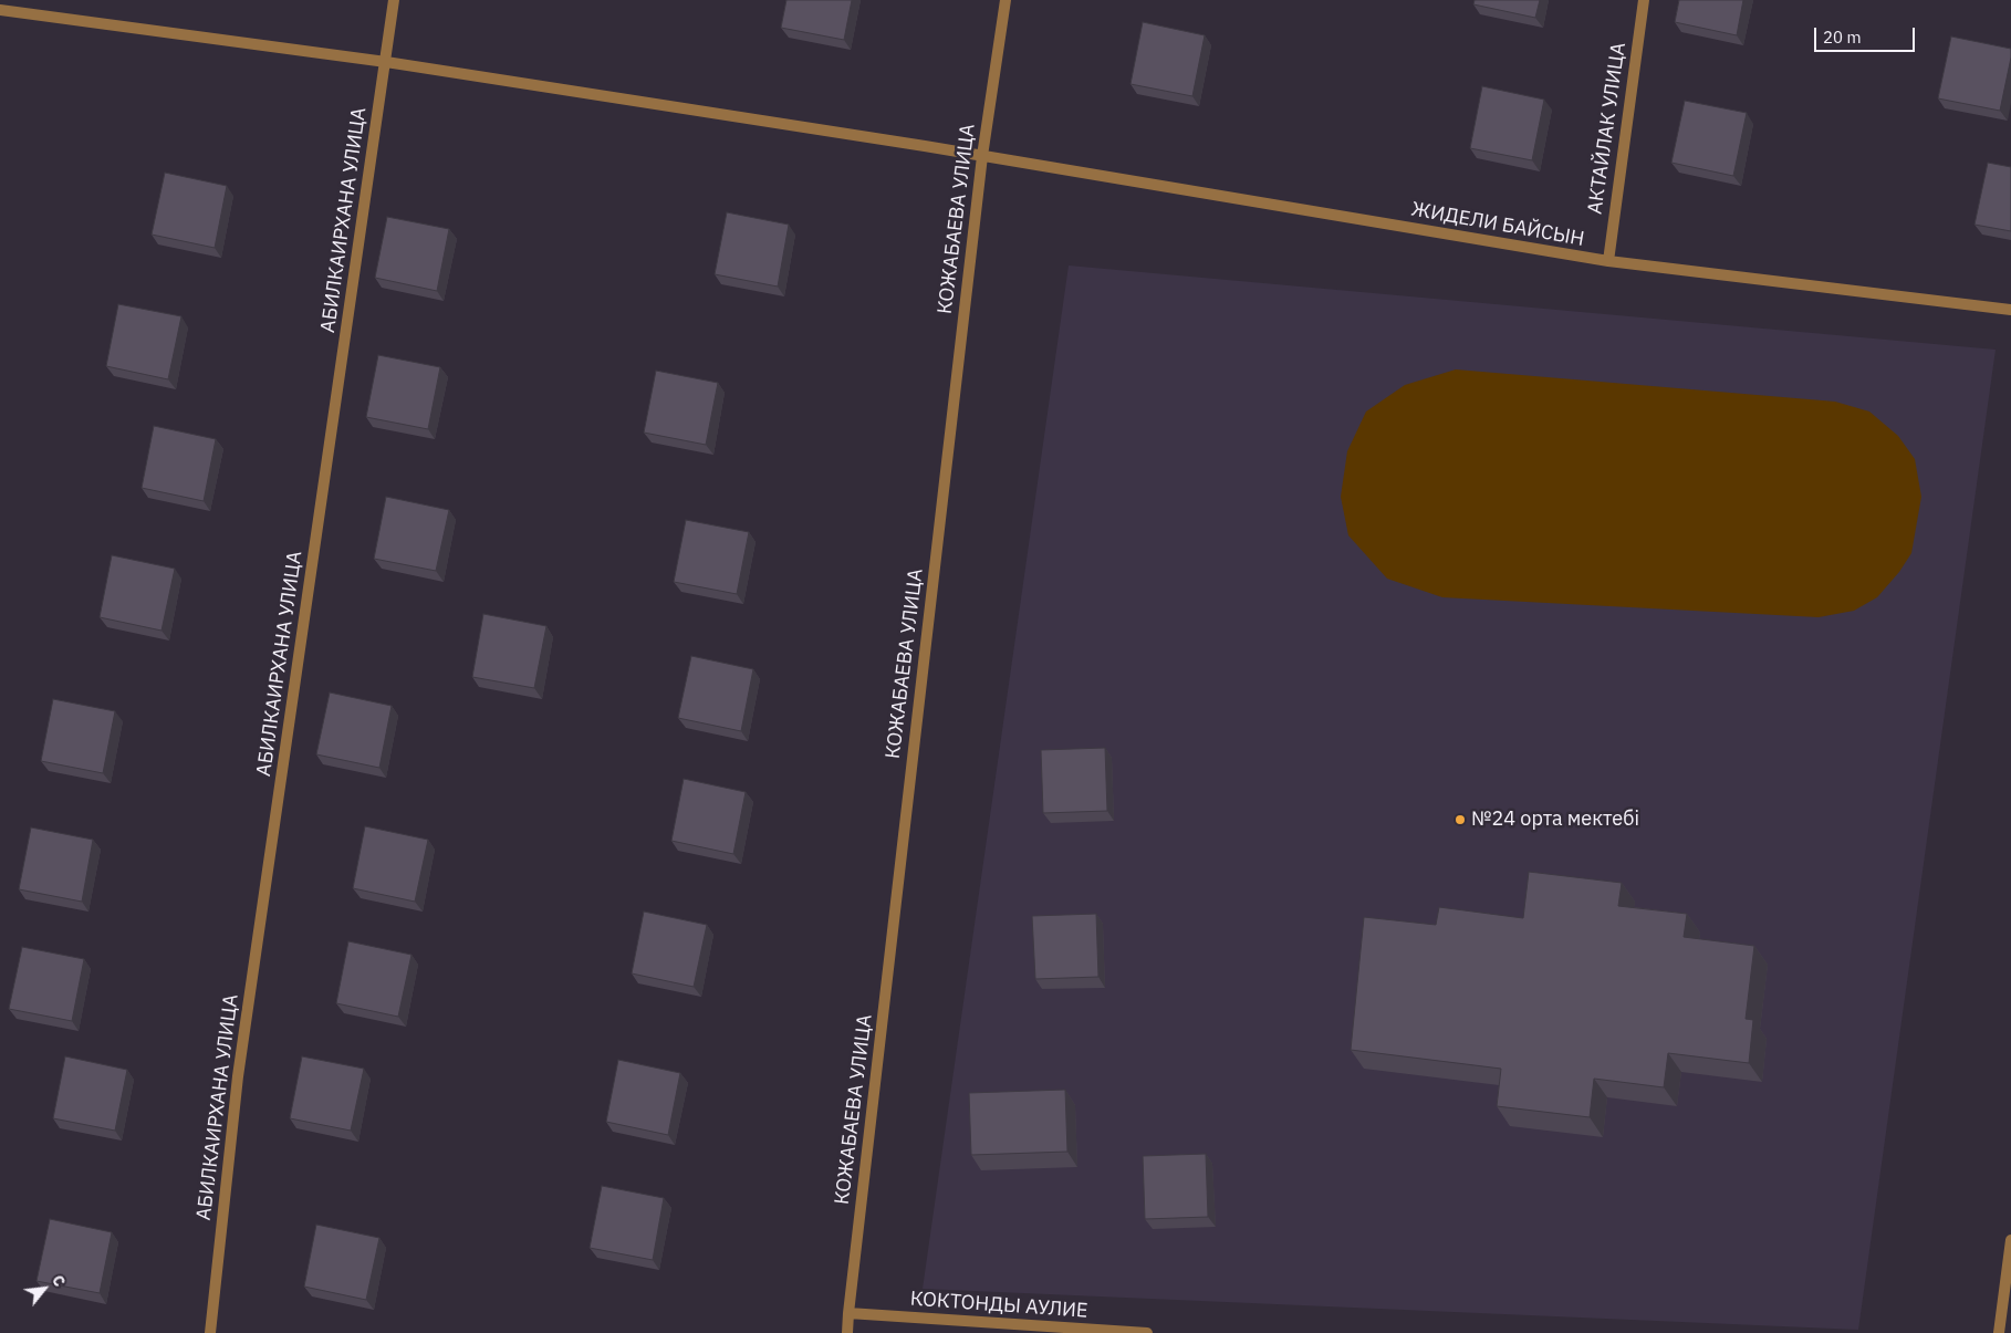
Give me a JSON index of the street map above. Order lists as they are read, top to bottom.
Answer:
{
  "streets": {
    "street": [
      "АКТАЙЛАК УЛИЦА",
      "КОЖАБАЕВА УЛИЦА",
      "АБИЛКАИРХАНА УЛИЦА",
      "ЖИДЕЛИ БАЙСЫН",
      "КОКТОНДЫ АУЛИЕ"
    ]
  },
  "crossings": [
    ["АКТАЙЛАК УЛИЦА", "ЖИДЕЛИ БАЙСЫН"],
    ["КОЖАБАЕВА УЛИЦА", "ЖИДЕЛИ БАЙСЫН"],
    ["КОЖАБАЕВА УЛИЦА", "КОКТОНДЫ АУЛИЕ"],
    ["АБИЛКАИРХАНА УЛИЦА", "ЖИДЕЛИ БАЙСЫН"]
  ],
  "places": ["№24 орта мектебі"],
  "scale_bar": "20 m",
  "north": "top right"
}
